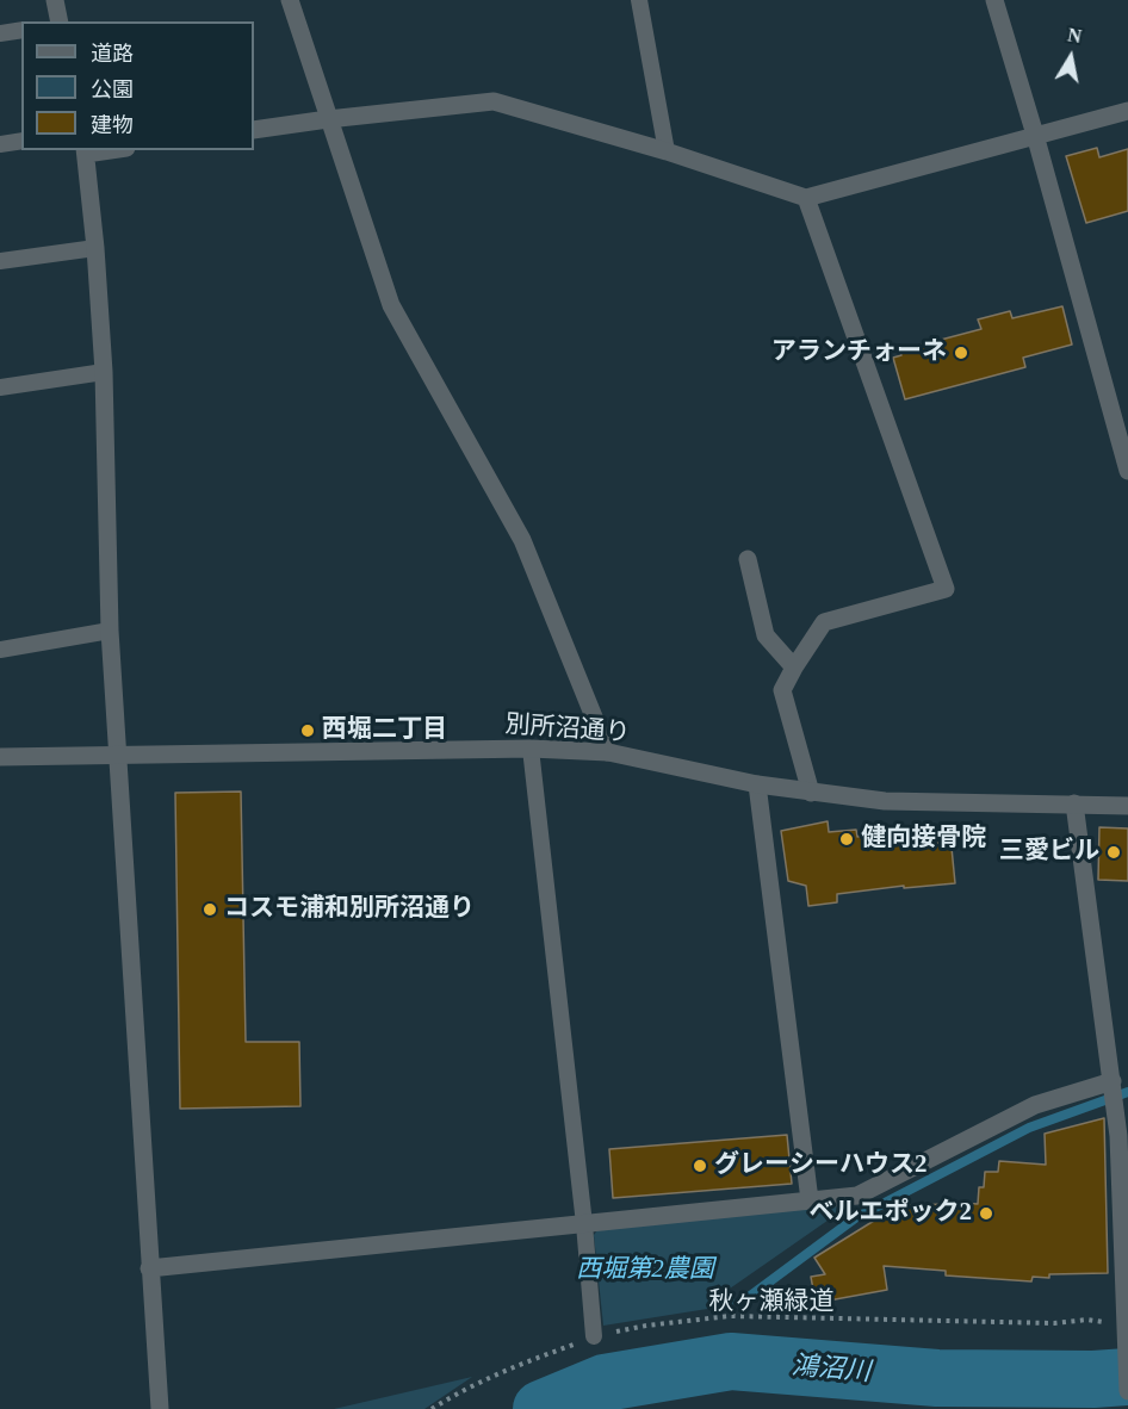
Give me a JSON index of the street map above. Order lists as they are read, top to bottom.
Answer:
{
  "streets": {
    "street": ["別所沼通り"],
    "path": ["秋ヶ瀬緑道"]
  },
  "water": ["鴻沼川"],
  "parks": ["西堀第2農園"],
  "places": [
    "アランチォーネ",
    "西堀二丁目",
    "健向接骨院",
    "三愛ビル",
    "コスモ浦和別所沼通り",
    "グレーシーハウス2",
    "ベルエポック2"
  ],
  "legend": ["道路", "公園", "建物"],
  "north": "top"
}
